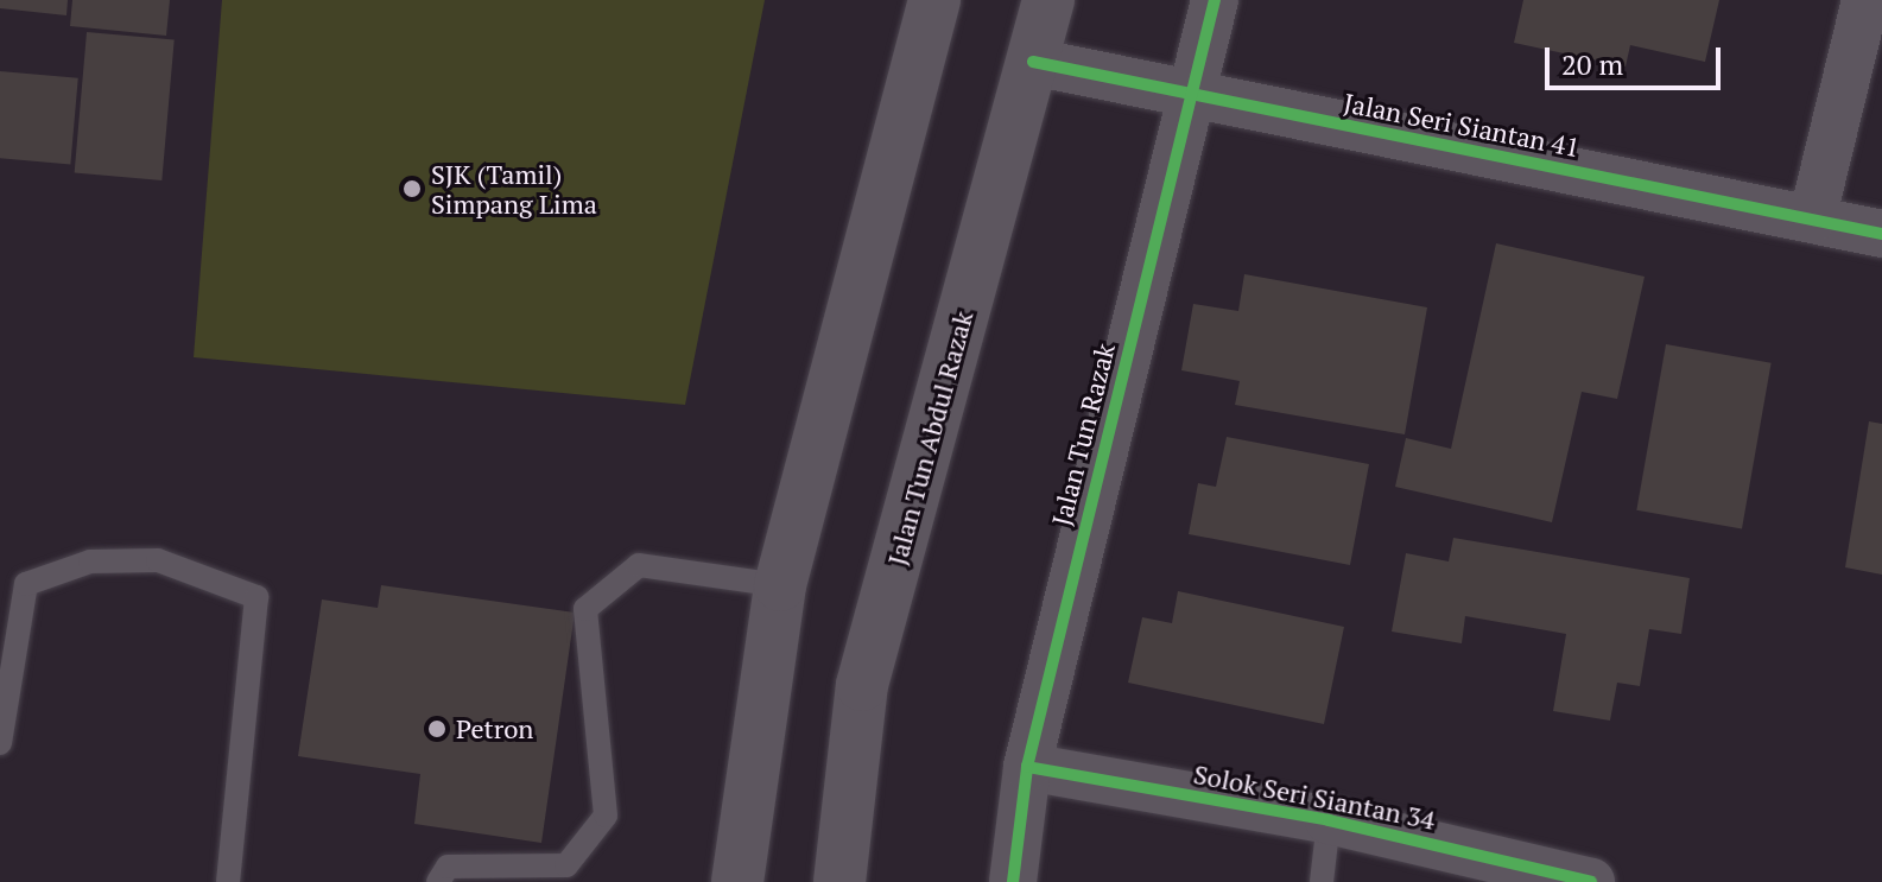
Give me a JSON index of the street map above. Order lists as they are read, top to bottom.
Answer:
{
  "streets": {
    "main road": ["Jalan Tun Abdul Razak"],
    "street": ["Jalan Seri Siantan 41", "Jalan Tun Razak", "Solok Seri Siantan 34"]
  },
  "crossings": [
    ["Jalan Seri Siantan 41", "Jalan Tun Razak"],
    ["Jalan Seri Siantan 41", "Jalan Tun Abdul Razak"],
    ["Jalan Tun Razak", "Solok Seri Siantan 34"]
  ],
  "places": ["SJK (Tamil) Simpang Lima", "Petron"],
  "scale_bar": "20 m"
}
